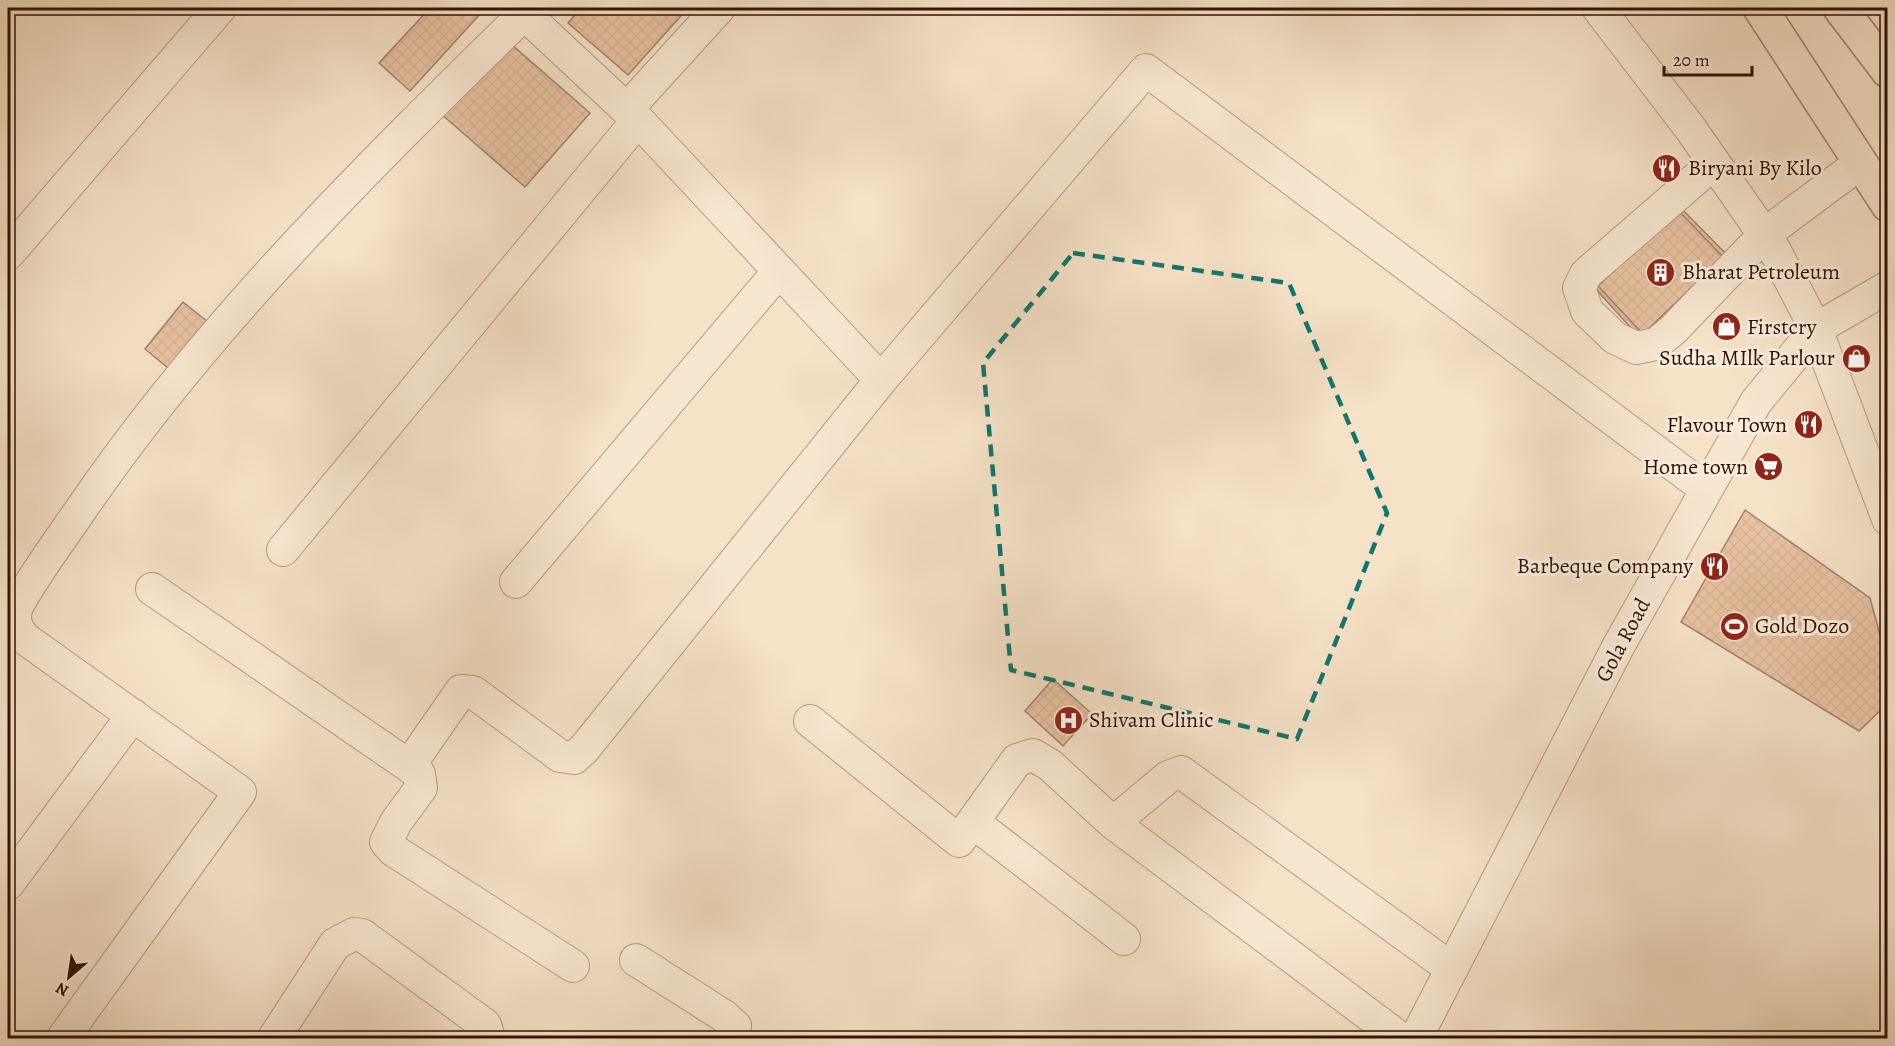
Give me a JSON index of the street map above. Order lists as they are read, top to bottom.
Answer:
{
  "streets": {
    "street": ["Gola Road"]
  },
  "places": {
    "restaurant": ["Biryani By Kilo", "Flavour Town", "Barbeque Company"],
    "building": ["Bharat Petroleum"],
    "shop": ["Firstcry", "Sudha MIlk Parlour"],
    "supermarket": ["Home town"],
    "sports": ["Gold Dozo"],
    "hospital": ["Shivam Clinic"]
  },
  "scale_bar": "20 m",
  "north": "bottom left"
}
